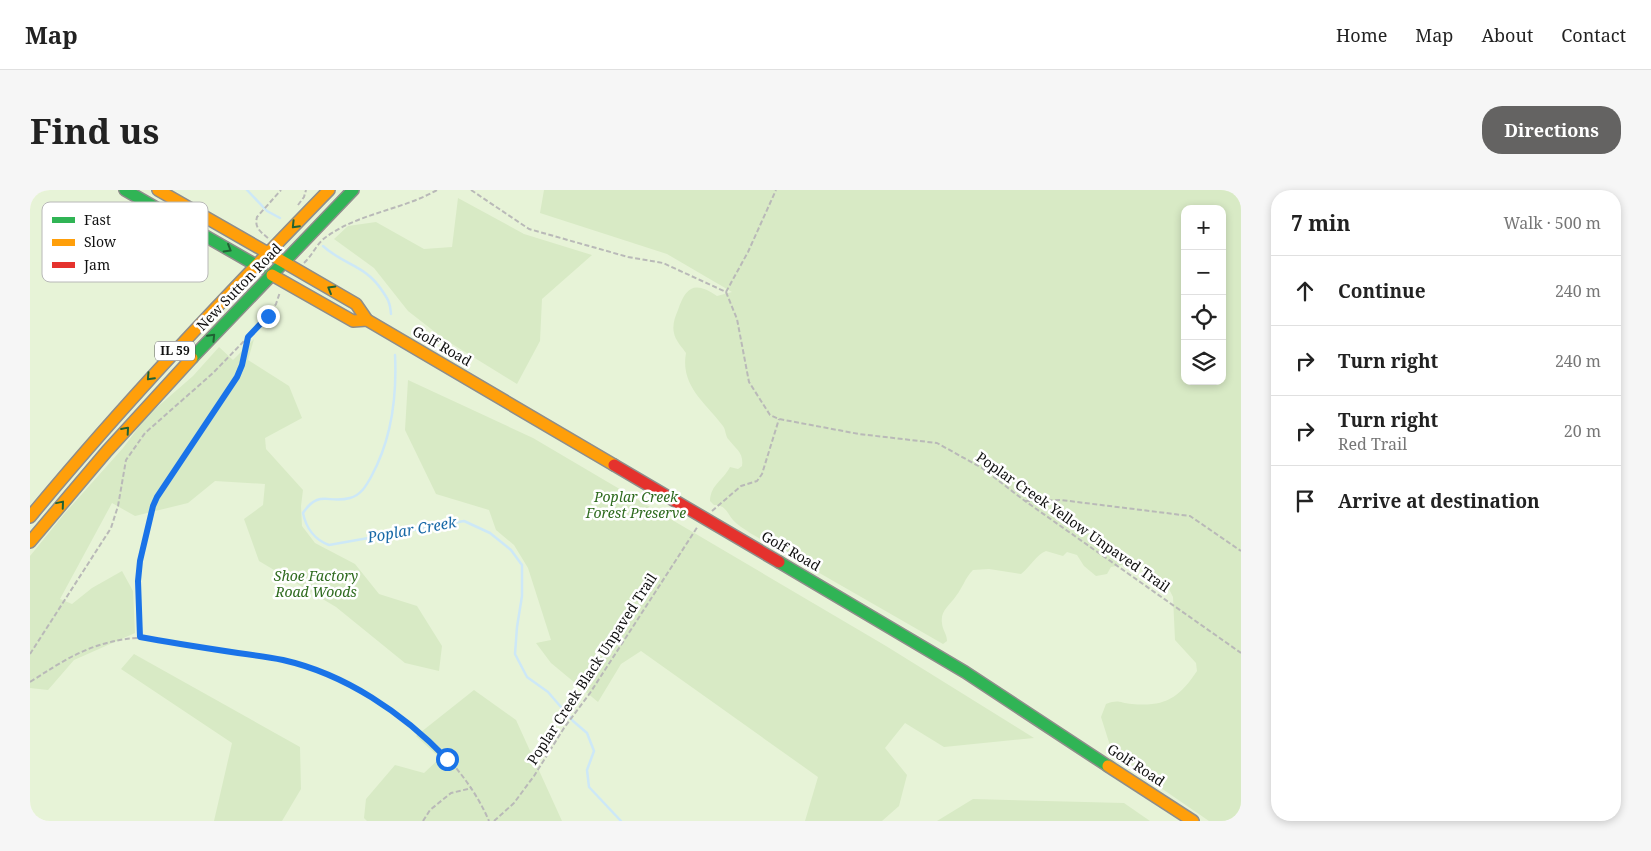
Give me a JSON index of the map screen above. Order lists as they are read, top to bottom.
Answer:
{
  "streets": {
    "main road": ["New Sutton Road", "Golf Road", "IL 59"],
    "path": ["Poplar Creek Yellow Unpaved Trail", "Poplar Creek Black Unpaved Trail"]
  },
  "crossings": [
    ["New Sutton Road", "Golf Road"]
  ],
  "water": ["Poplar Creek"],
  "parks": ["Poplar Creek Forest Preserve", "Shoe Factory Road Woods"],
  "legend": ["Fast", "Slow", "Jam"],
  "page": {
    "header": "Map",
    "nav": [
      "Home",
      "Map",
      "About",
      "Contact"
    ],
    "buttons": "Directions",
    "title": "Find us",
    "heading": ["7 min", "Walk · 500 m"],
    "map_buttons": ["+", "−"],
    "list": [
      ["Continue", "240 m"],
      ["Turn right", "240 m"],
      ["Turn right", "Red Trail", "20 m"],
      "Arrive at destination"
    ]
  }
}
